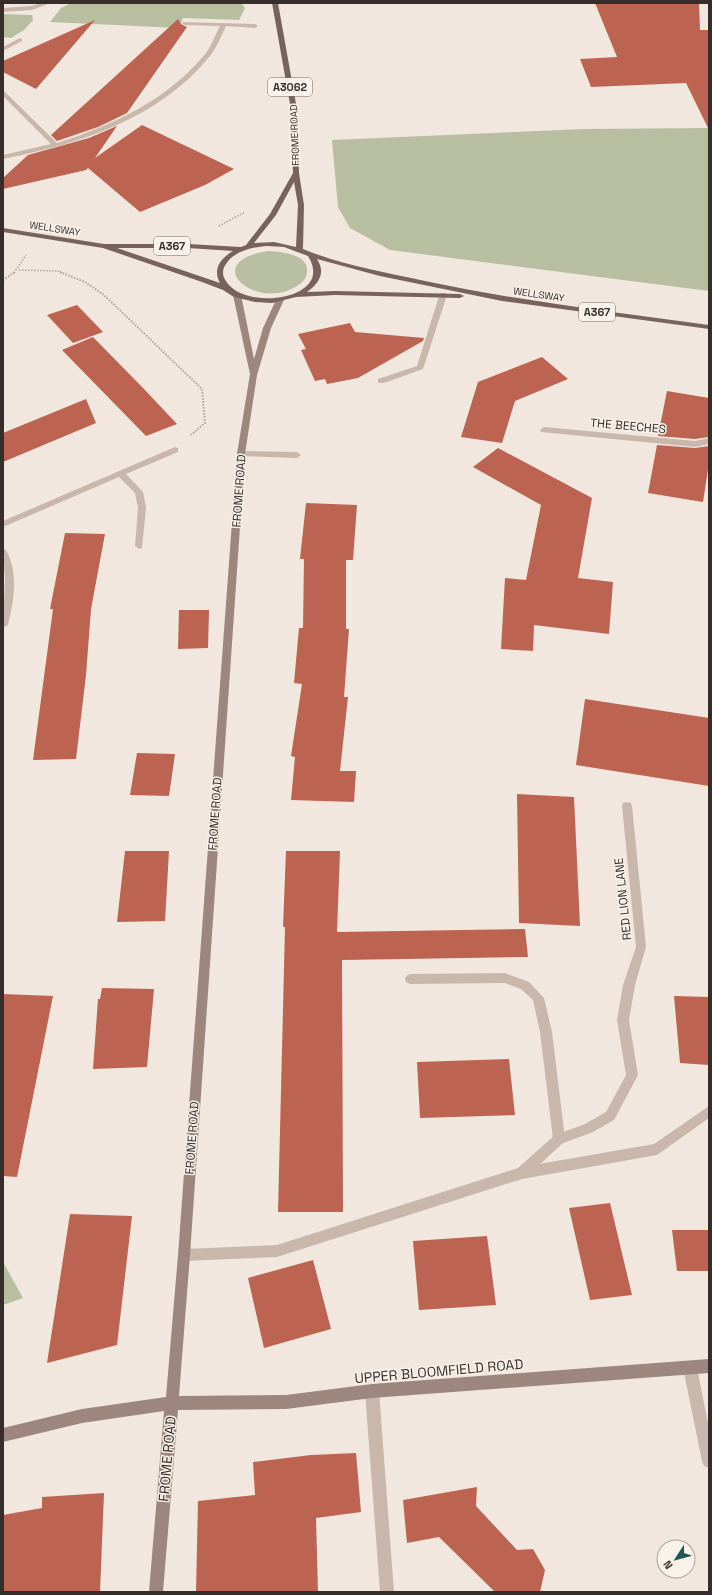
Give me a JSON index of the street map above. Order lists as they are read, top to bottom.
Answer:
{
  "streets": {
    "main road": [
      "A3062",
      "FROME ROAD",
      "WELLSWAY",
      "A367"
    ],
    "street": ["THE BEECHES", "RED LION LANE", "UPPER BLOOMFIELD ROAD"]
  },
  "crossings": [
    ["FROME ROAD", "WELLSWAY"],
    ["FROME ROAD", "UPPER BLOOMFIELD ROAD"]
  ],
  "north": "bottom left"
}
